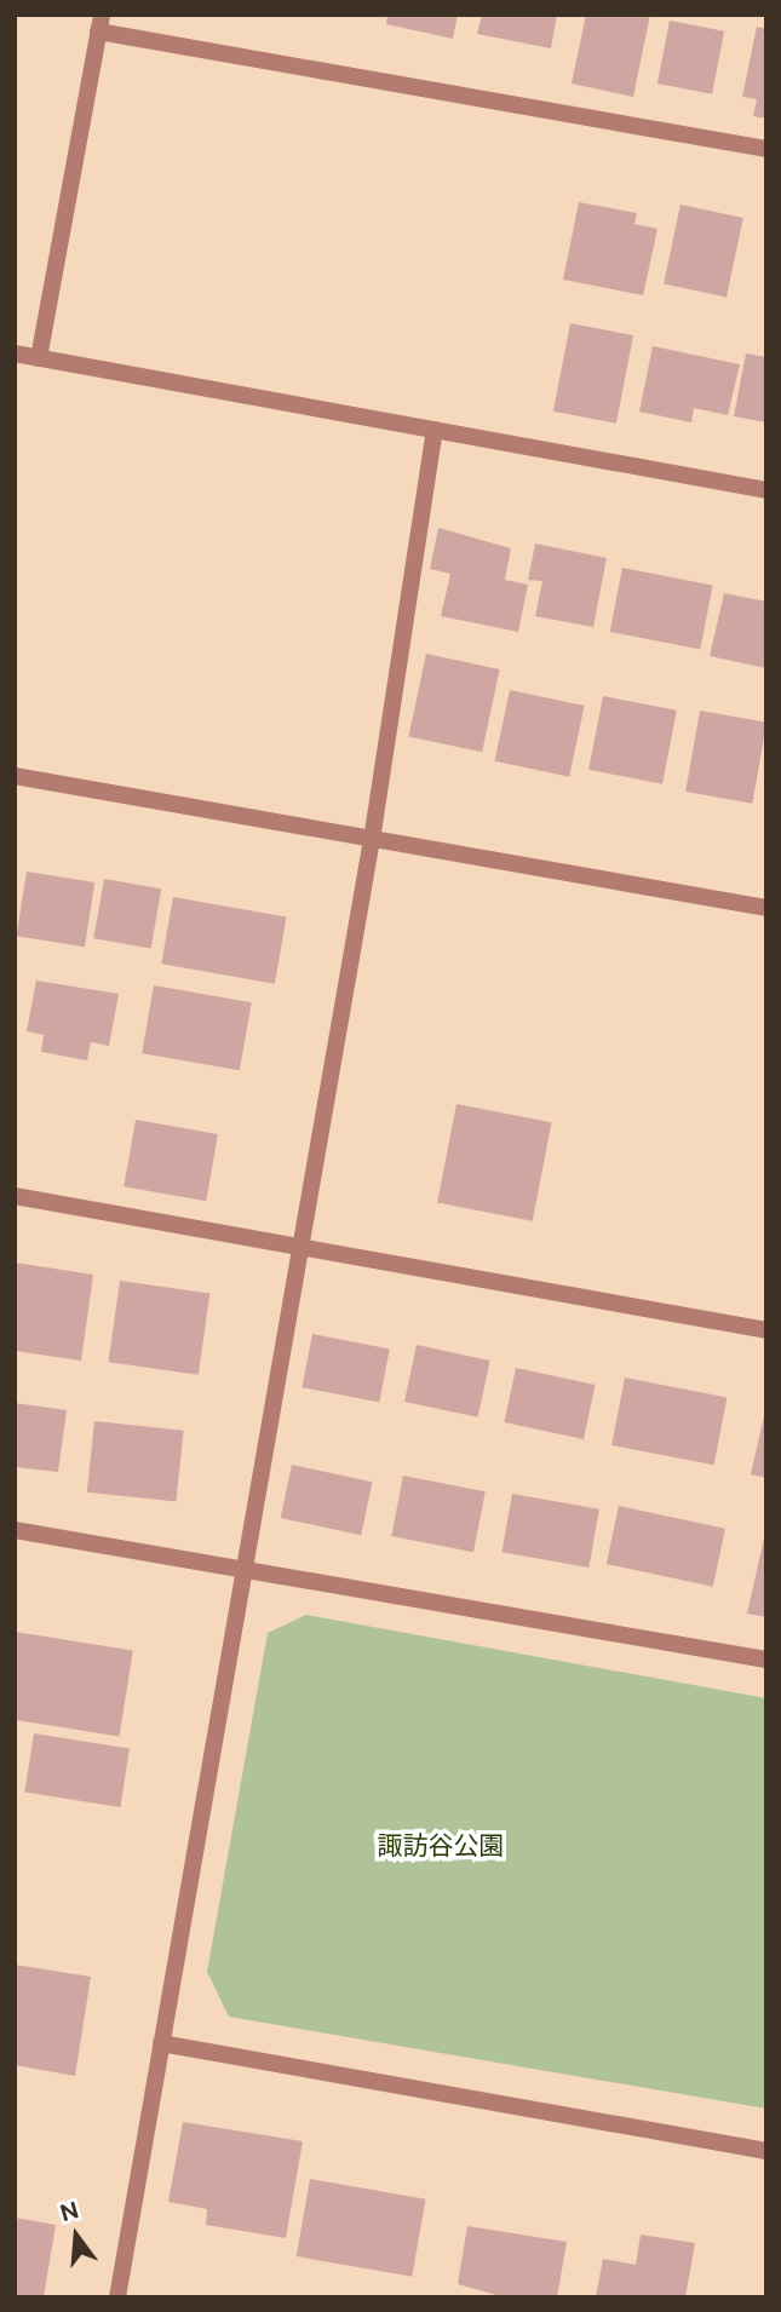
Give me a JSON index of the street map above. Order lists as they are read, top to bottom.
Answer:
{
  "parks": ["諏訪谷公園"],
  "north": "top"
}
